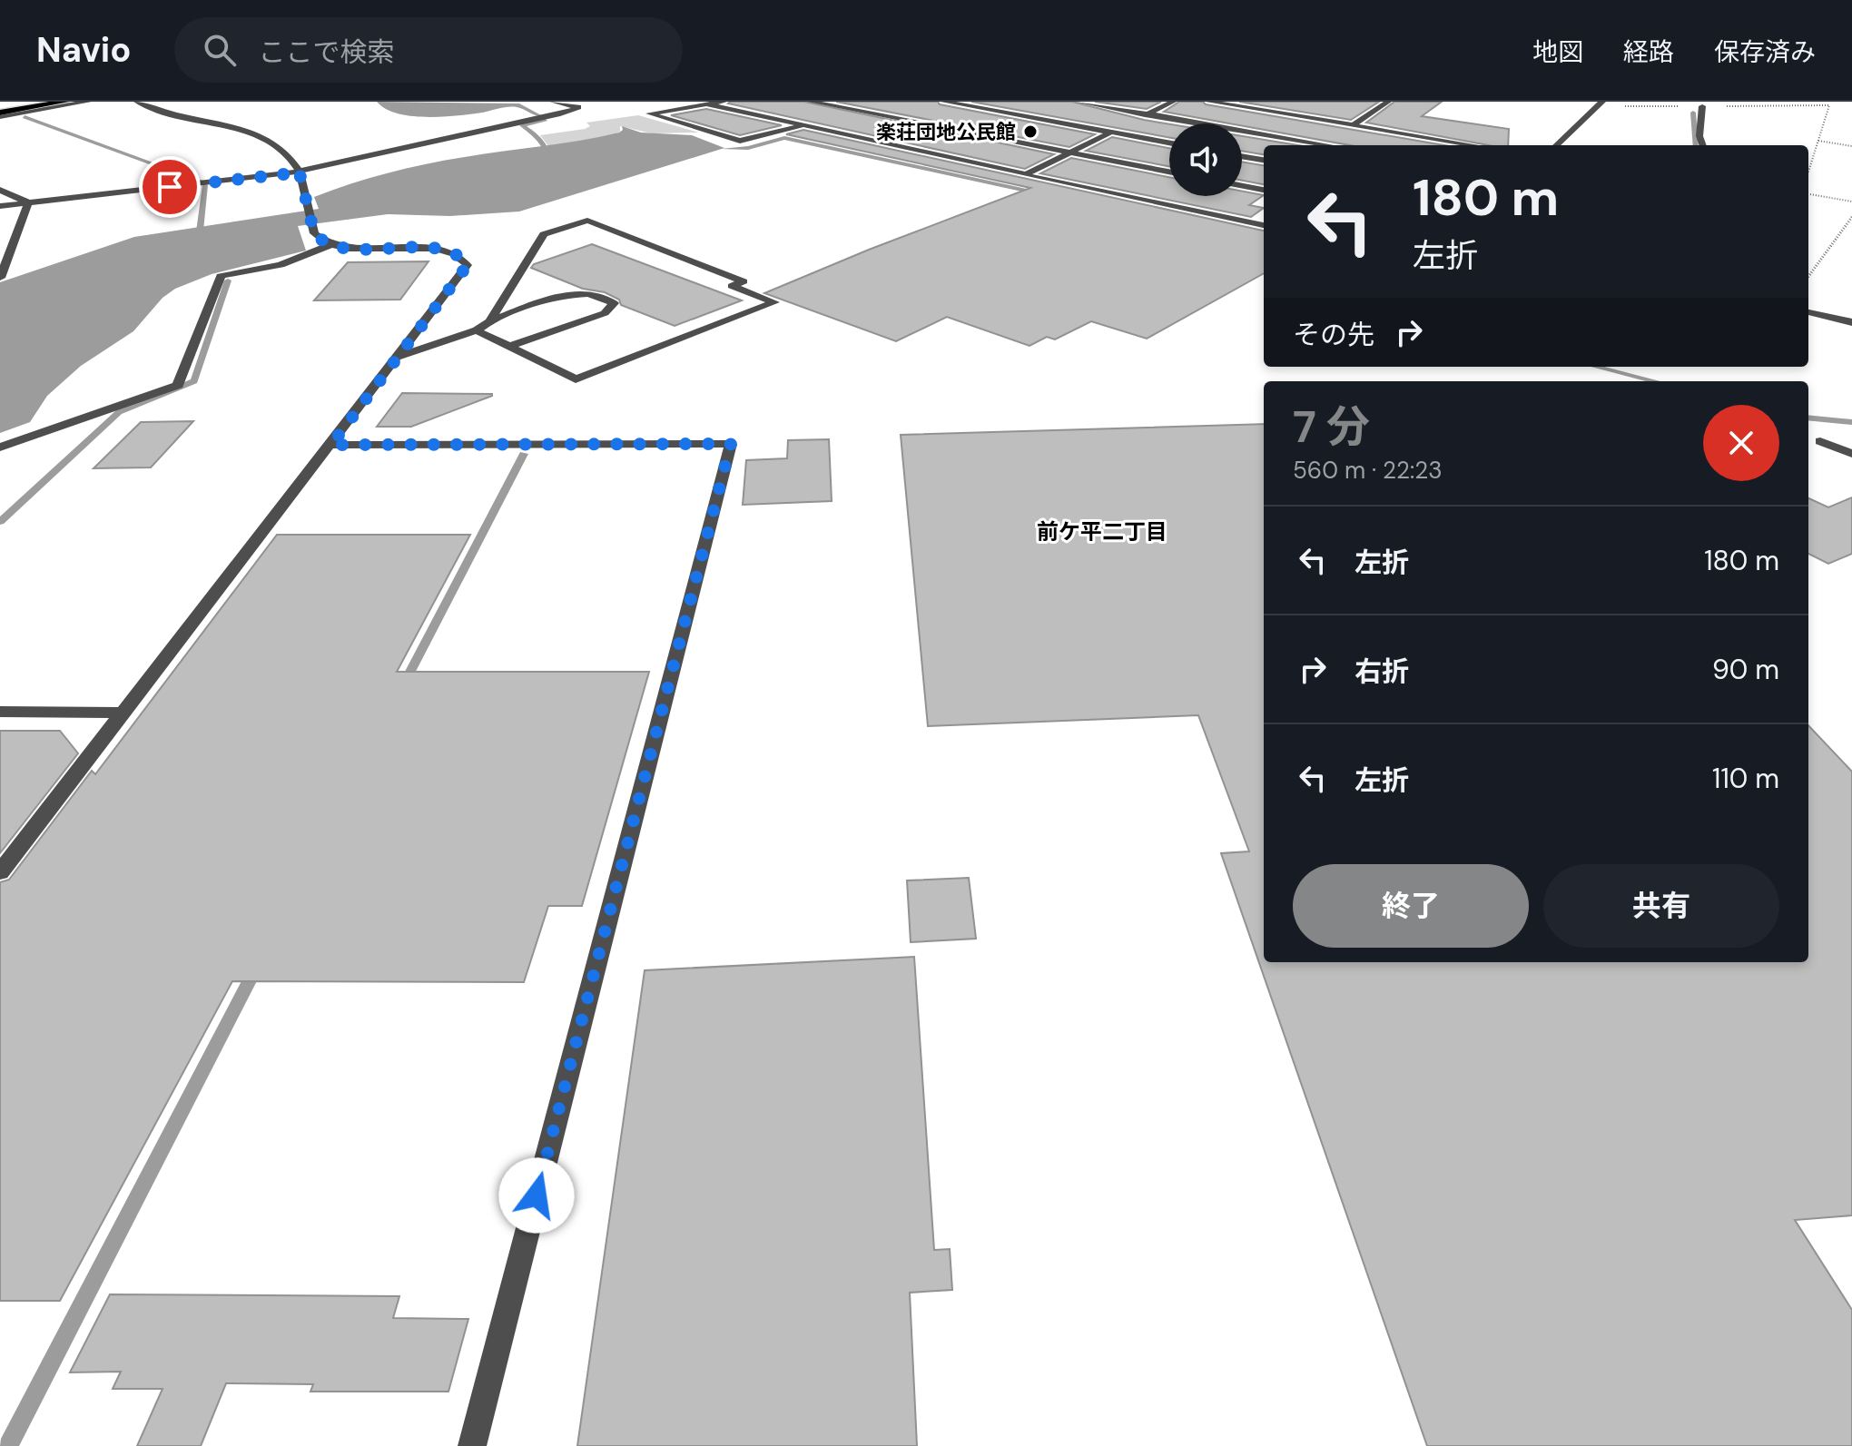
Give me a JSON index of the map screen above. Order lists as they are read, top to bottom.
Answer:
{
  "districts": ["前ケ平二丁目"],
  "places": ["楽荘団地公民館"],
  "page": {
    "header": "Navio",
    "search": "ここで検索",
    "nav": ["地図", "経路", "保存済み"],
    "turn": ["180 m", "左折"],
    "then": "その先",
    "heading": ["7 分", "560 m · 22:23"],
    "list": [
      {
        "name": "左折",
        "value": "180 m"
      },
      {
        "name": "右折",
        "value": "90 m"
      },
      {
        "name": "左折",
        "value": "110 m"
      }
    ],
    "buttons": ["終了", "共有"]
  }
}
